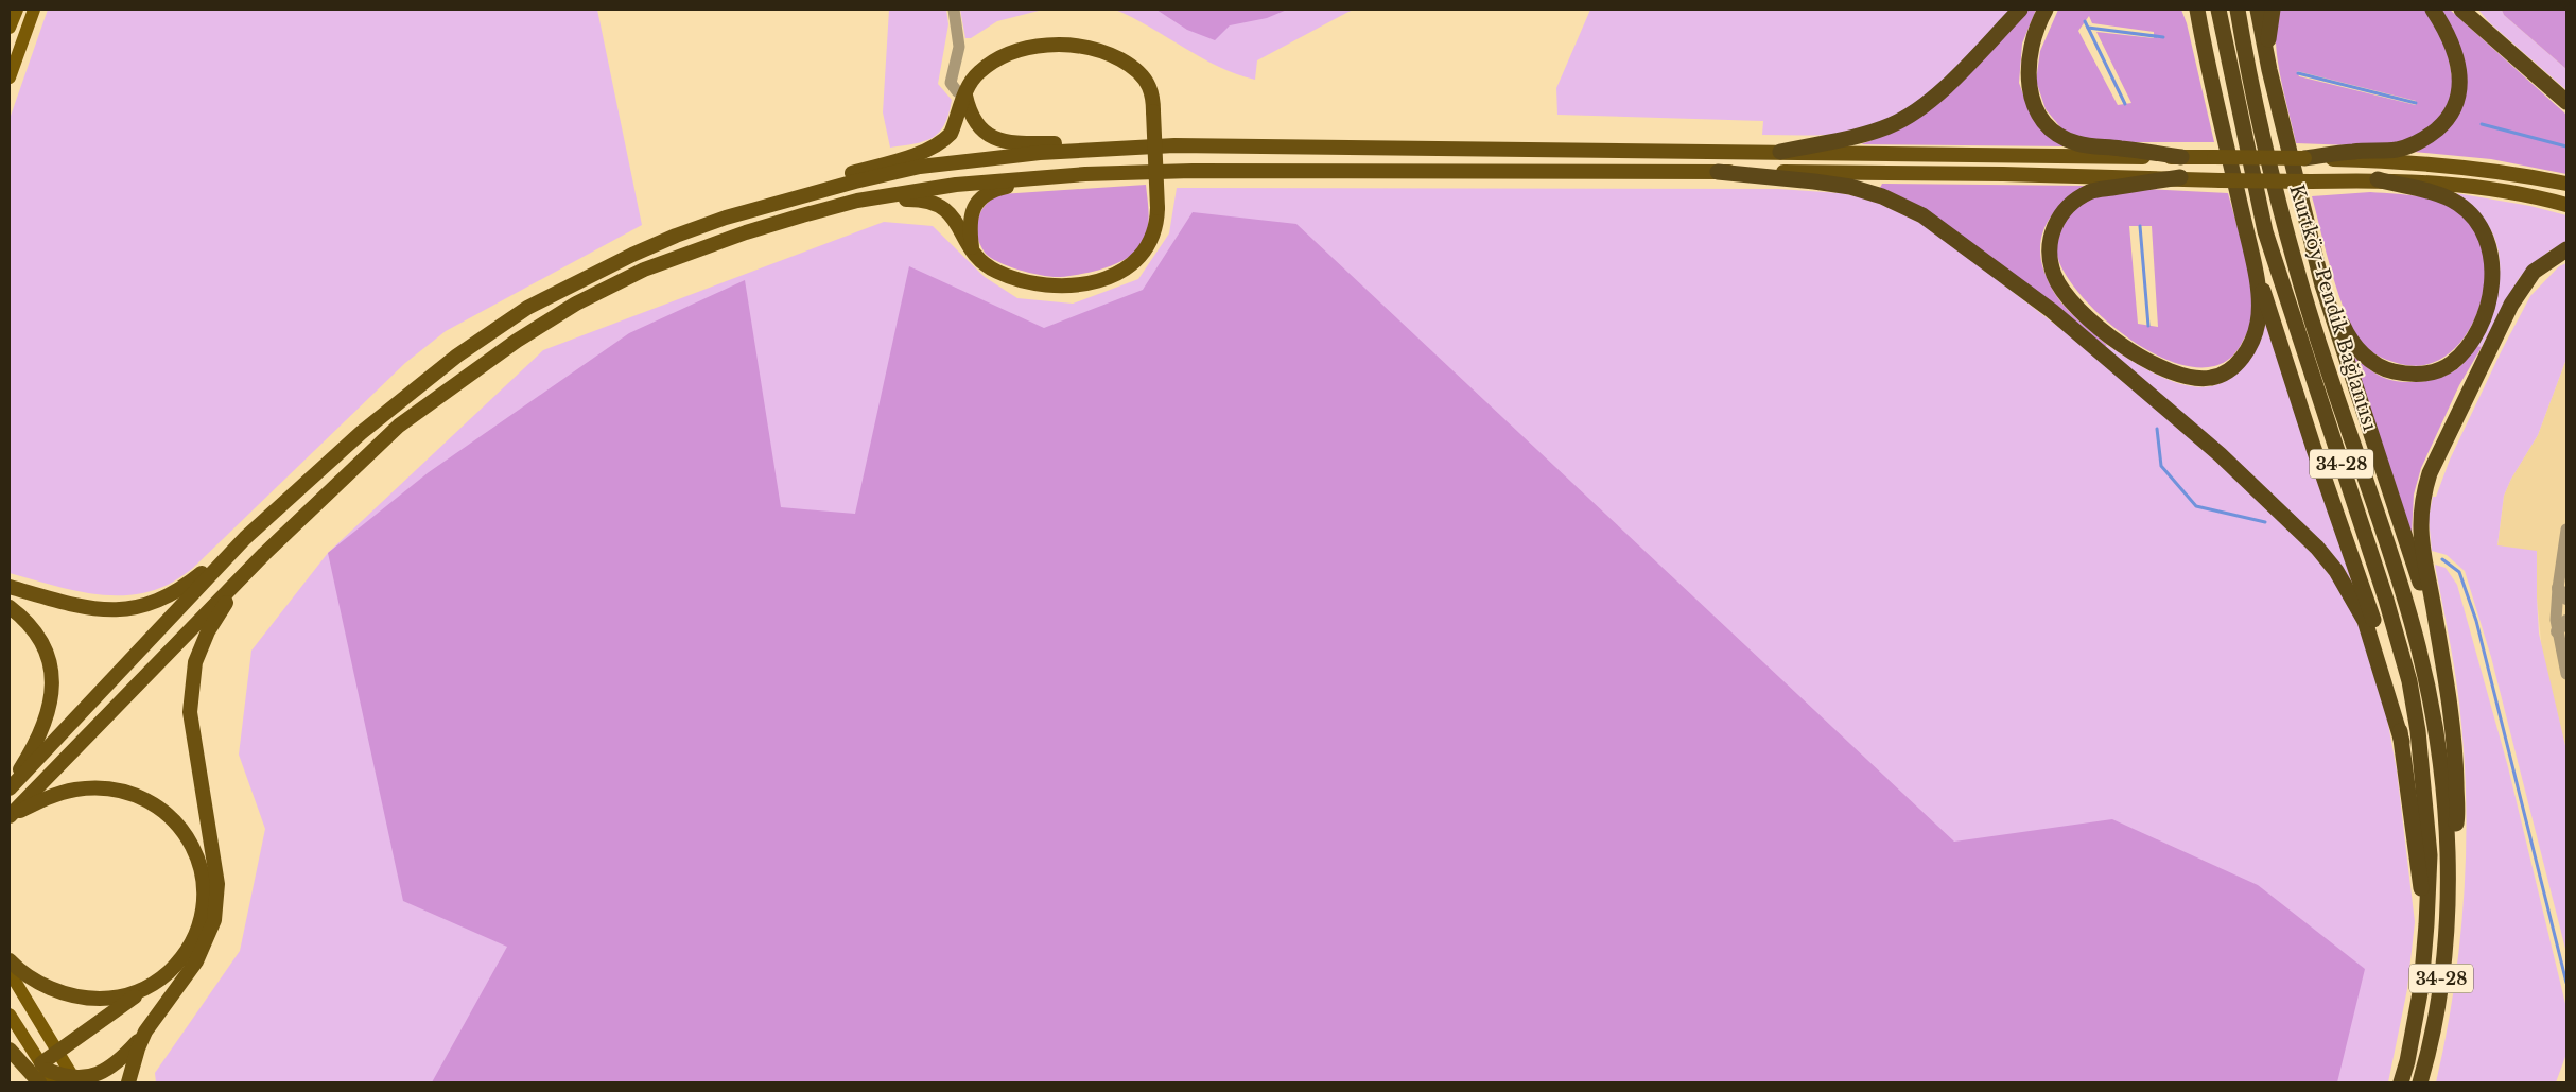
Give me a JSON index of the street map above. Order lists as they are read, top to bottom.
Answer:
{
  "streets": {
    "highway": ["Kurtköy-Pendik Bağlantısı", "34-28"]
  }
}
